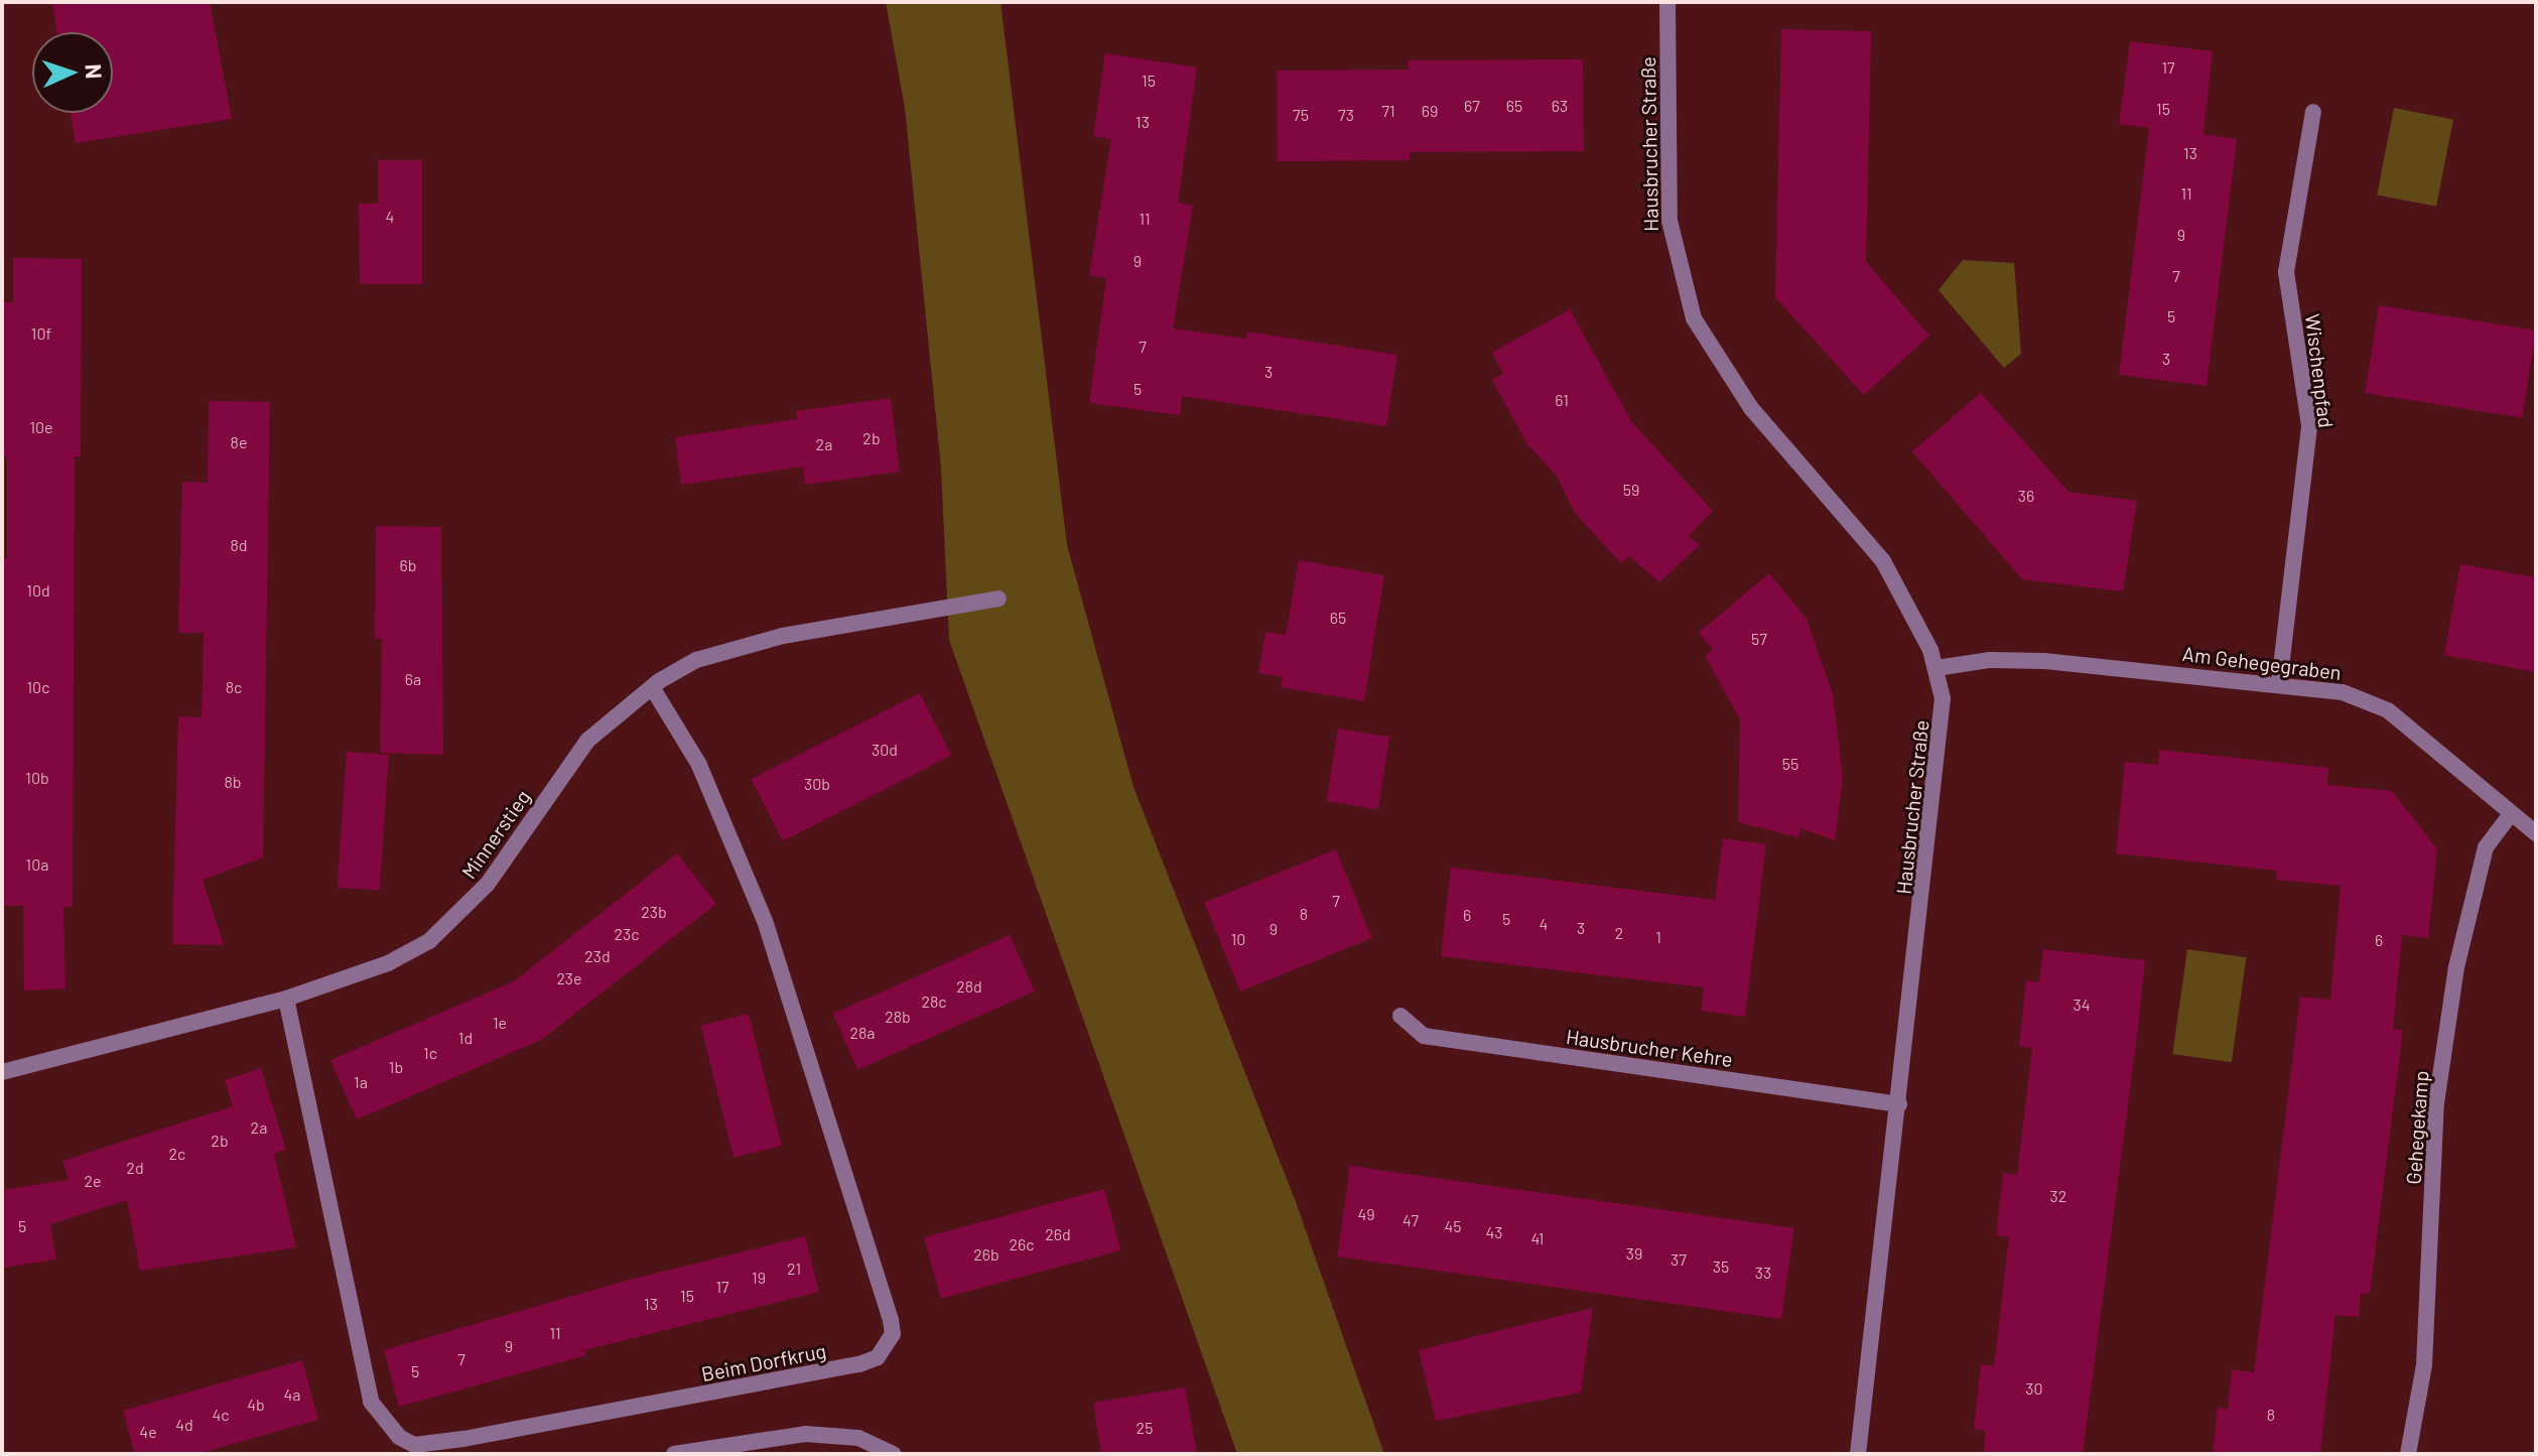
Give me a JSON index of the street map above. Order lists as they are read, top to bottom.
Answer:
{
  "streets": {
    "street": [
      "Hausbrucher Straße",
      "Wischenpfad",
      "Am Gehegegraben",
      "Minnerstieg",
      "Hausbrucher Kehre",
      "Gehegekamp",
      "Beim Dorfkrug"
    ]
  },
  "crossings": [
    ["Hausbrucher Straße", "Am Gehegegraben"],
    ["Hausbrucher Straße", "Hausbrucher Kehre"],
    ["Wischenpfad", "Am Gehegegraben"],
    ["Am Gehegegraben", "Gehegekamp"],
    ["Minnerstieg", "Beim Dorfkrug"]
  ],
  "house_numbers": [
    "17",
    "15",
    "67",
    "65",
    "63",
    "15",
    "71",
    "69",
    "75",
    "73",
    "13",
    "13",
    "11",
    "4",
    "11",
    "9",
    "9",
    "7",
    "5",
    "10f",
    "7",
    "3",
    "3",
    "5",
    "61",
    "10e",
    "2b",
    "8e",
    "2a",
    "59",
    "36",
    "8d",
    "6b",
    "10d",
    "65",
    "57",
    "6a",
    "10c",
    "8c",
    "30d",
    "55",
    "10b",
    "8b",
    "30b",
    "10a",
    "7",
    "23b",
    "8",
    "6",
    "5",
    "4",
    "3",
    "9",
    "2",
    "23c",
    "1",
    "10",
    "6",
    "23d",
    "23e",
    "28d",
    "28c",
    "34",
    "28b",
    "1e",
    "28a",
    "1d",
    "1c",
    "1b",
    "1a",
    "2a",
    "2b",
    "2c",
    "2d",
    "2e",
    "32",
    "49",
    "47",
    "5",
    "45",
    "43",
    "26d",
    "41",
    "26c",
    "39",
    "26b",
    "37",
    "35",
    "21",
    "33",
    "19",
    "17",
    "15",
    "13",
    "11",
    "9",
    "7",
    "5",
    "30",
    "4a",
    "4b",
    "4c",
    "8",
    "4d",
    "25",
    "4e"
  ],
  "north": "right"
}
